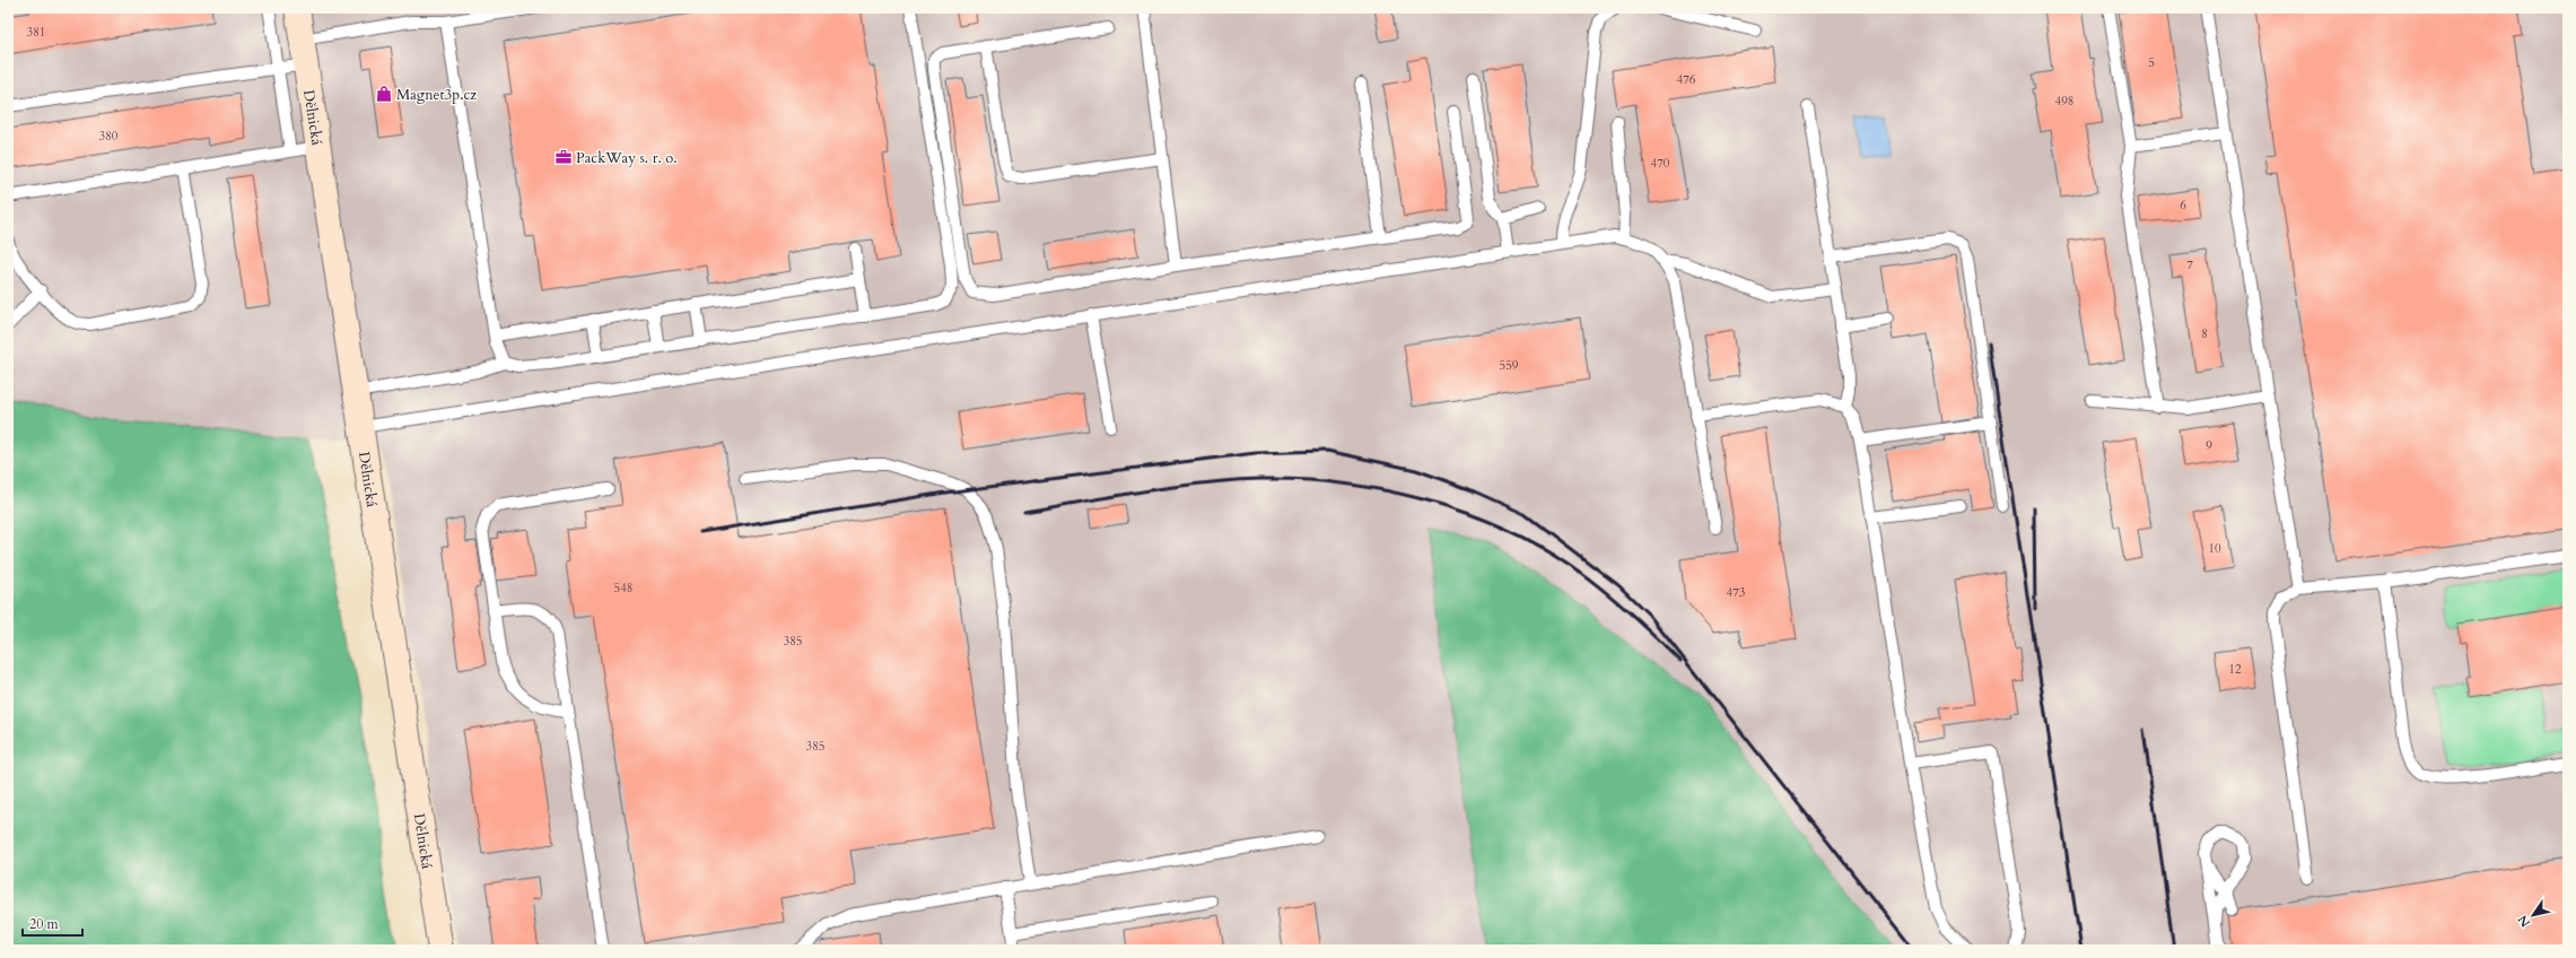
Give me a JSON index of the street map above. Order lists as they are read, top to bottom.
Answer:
{
  "streets": {
    "street": ["Dělnická"]
  },
  "places": {
    "shop": ["Magnet3p.cz"],
    "office": ["PackWay s. r. o."]
  },
  "house_numbers": [
    "381",
    "5",
    "476",
    "498",
    "380",
    "470",
    "6",
    "7",
    "8",
    "559",
    "9",
    "10",
    "548",
    "473",
    "385",
    "12",
    "385"
  ],
  "scale_bar": "20 m",
  "north": "bottom left"
}
